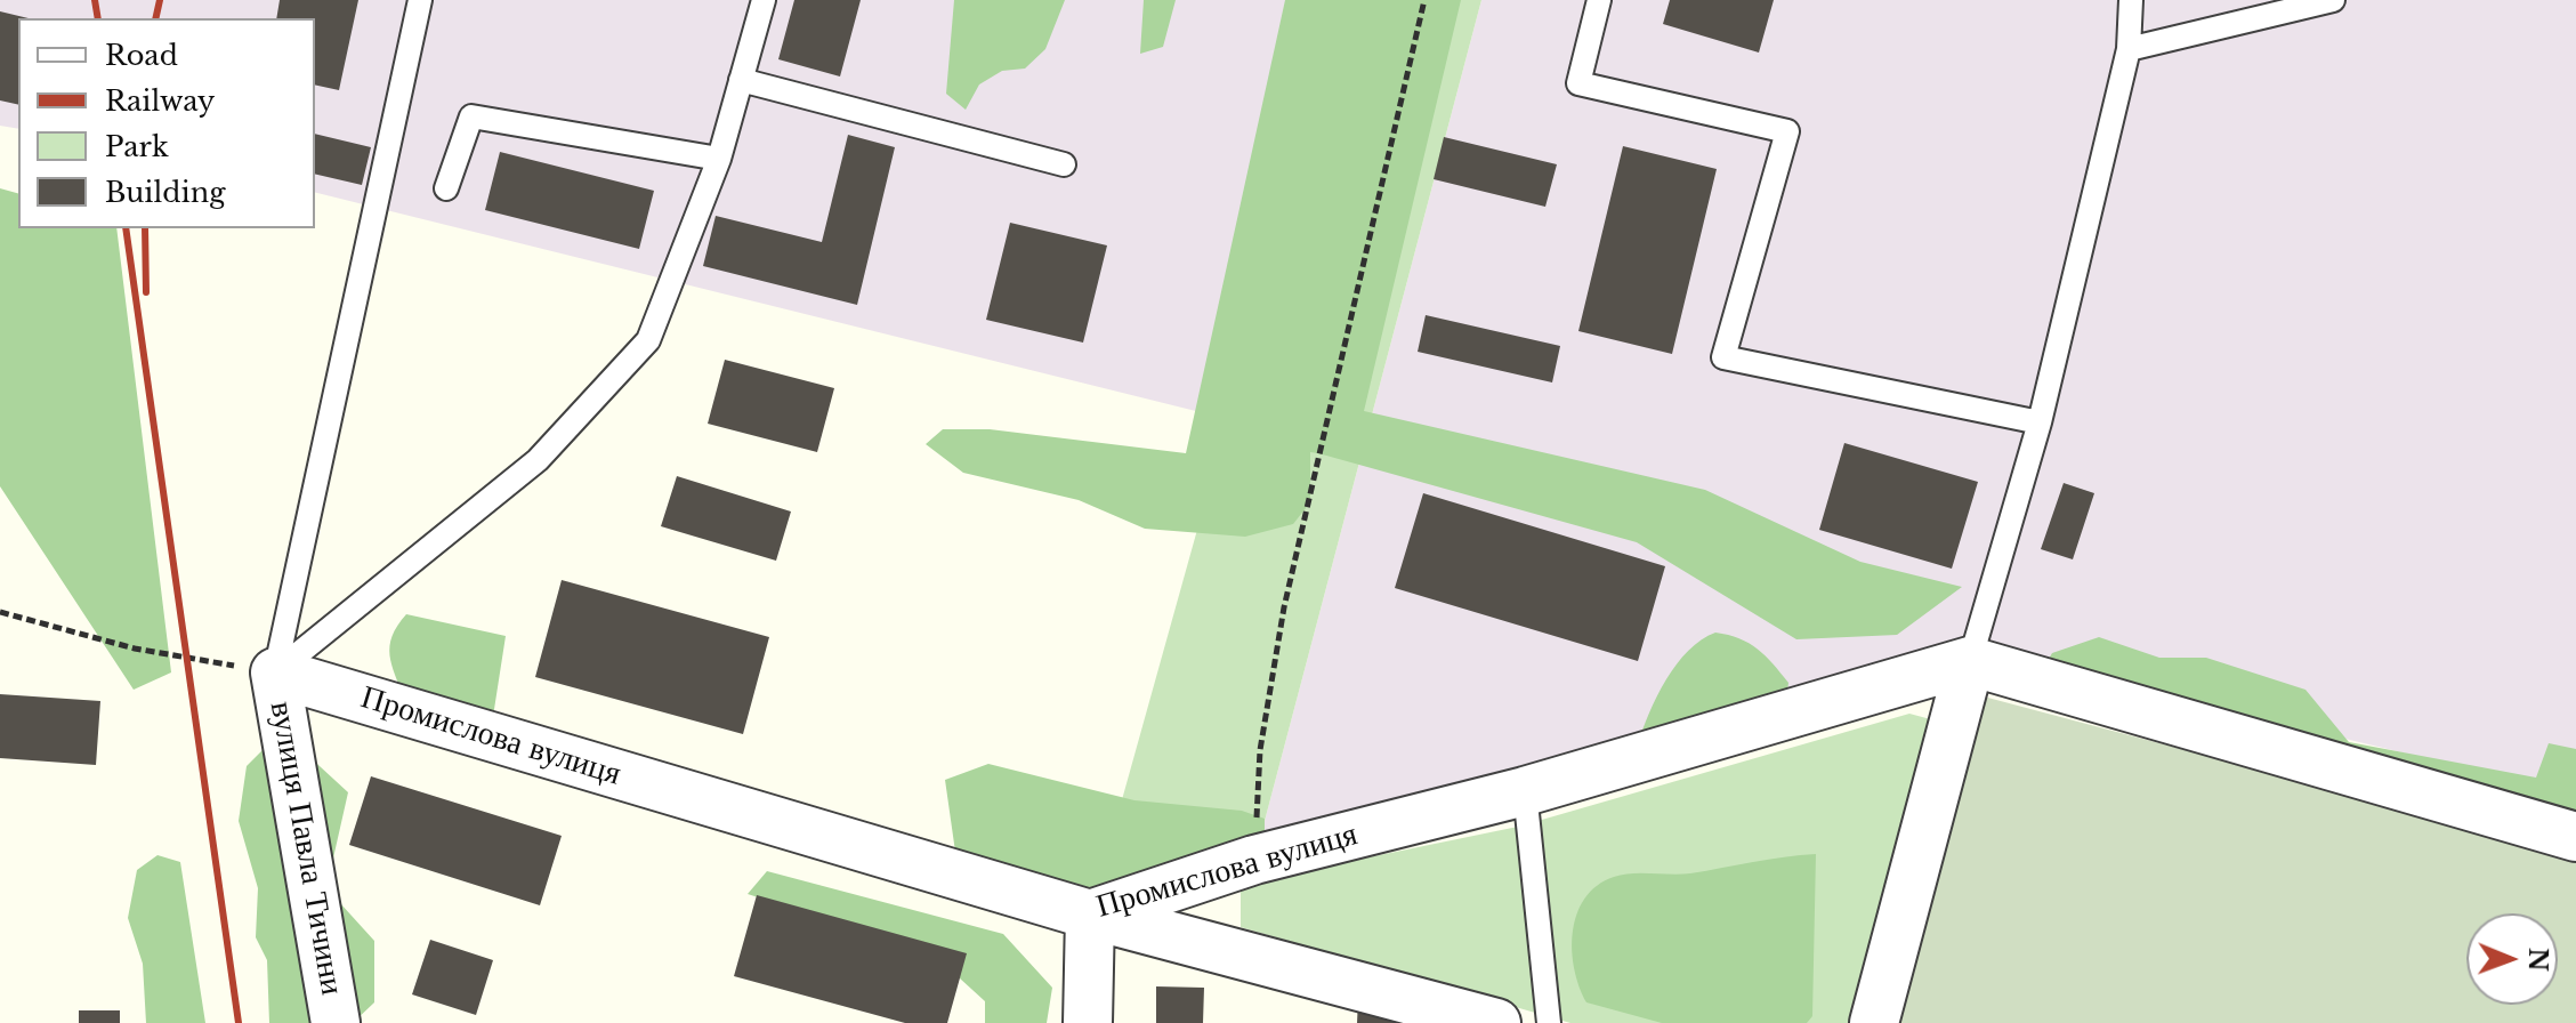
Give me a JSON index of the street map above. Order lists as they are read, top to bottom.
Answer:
{
  "streets": {
    "street": ["Промислова вулиця", "вулиця Павла Тичини"]
  },
  "crossings": [
    ["Промислова вулиця", "вулиця Павла Тичини"]
  ],
  "legend": [
    "Road",
    "Railway",
    "Park",
    "Building"
  ],
  "north": "right"
}
